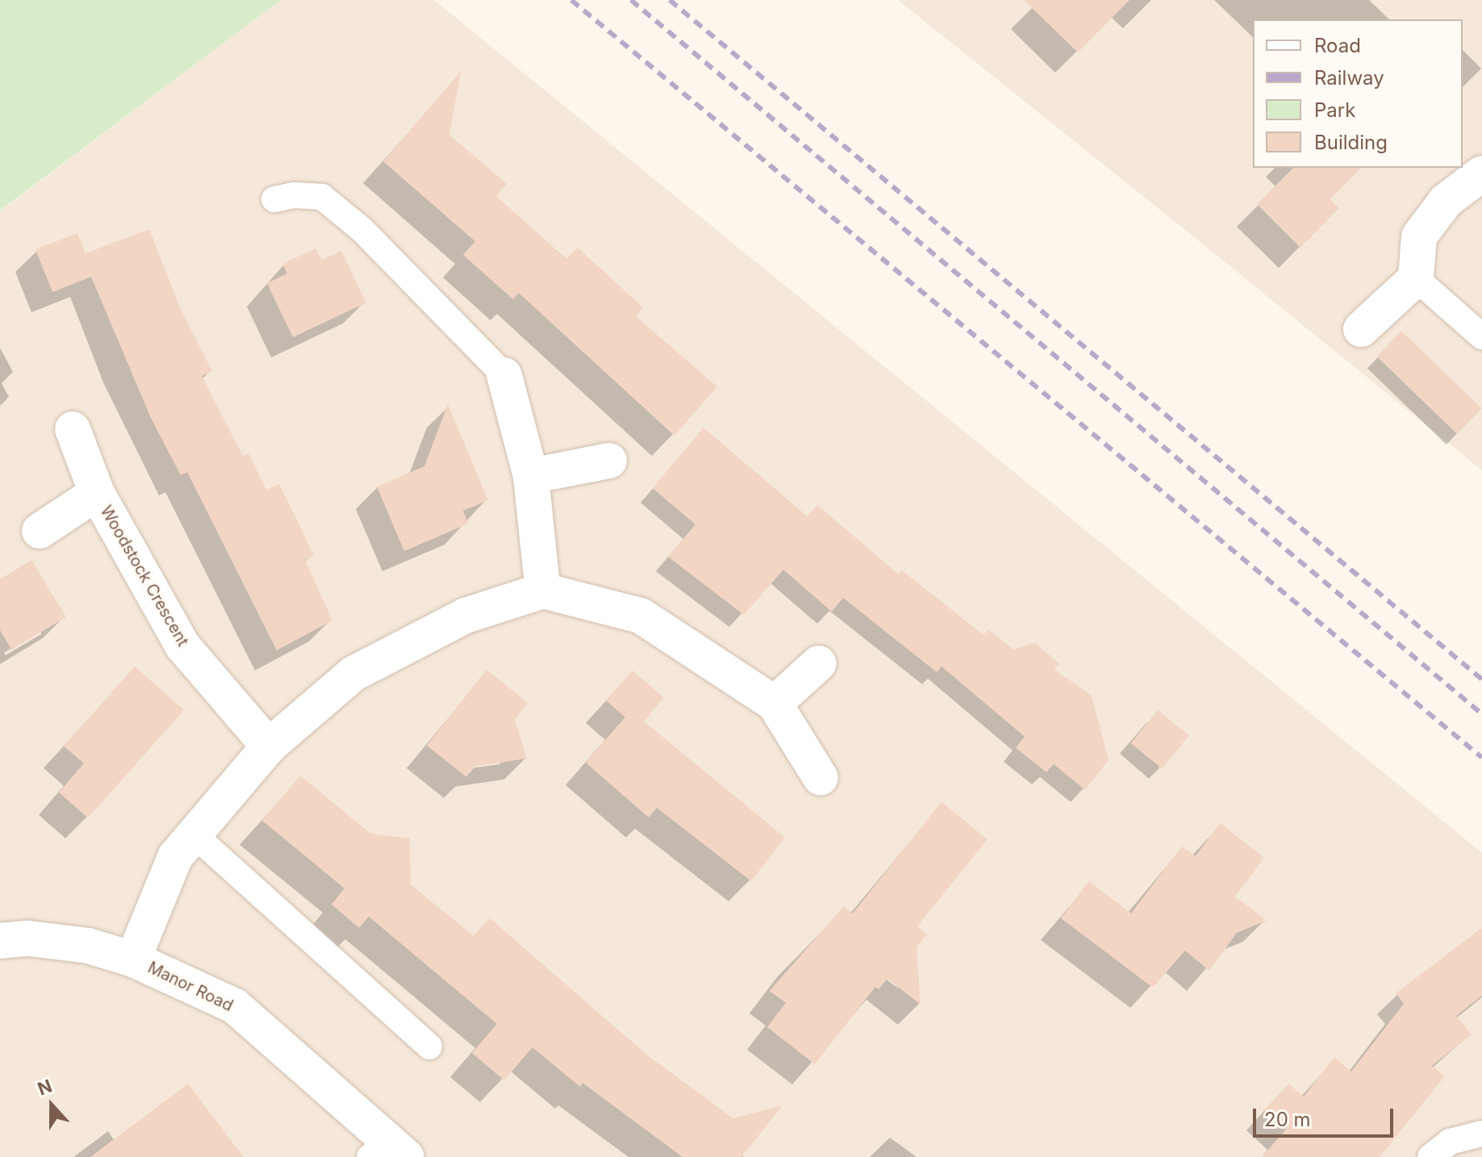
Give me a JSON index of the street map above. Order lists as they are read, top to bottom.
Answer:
{
  "streets": {
    "street": ["Woodstock Crescent", "Manor Road"]
  },
  "legend": [
    "Road",
    "Railway",
    "Park",
    "Building"
  ],
  "scale_bar": "20 m",
  "north": "top"
}
